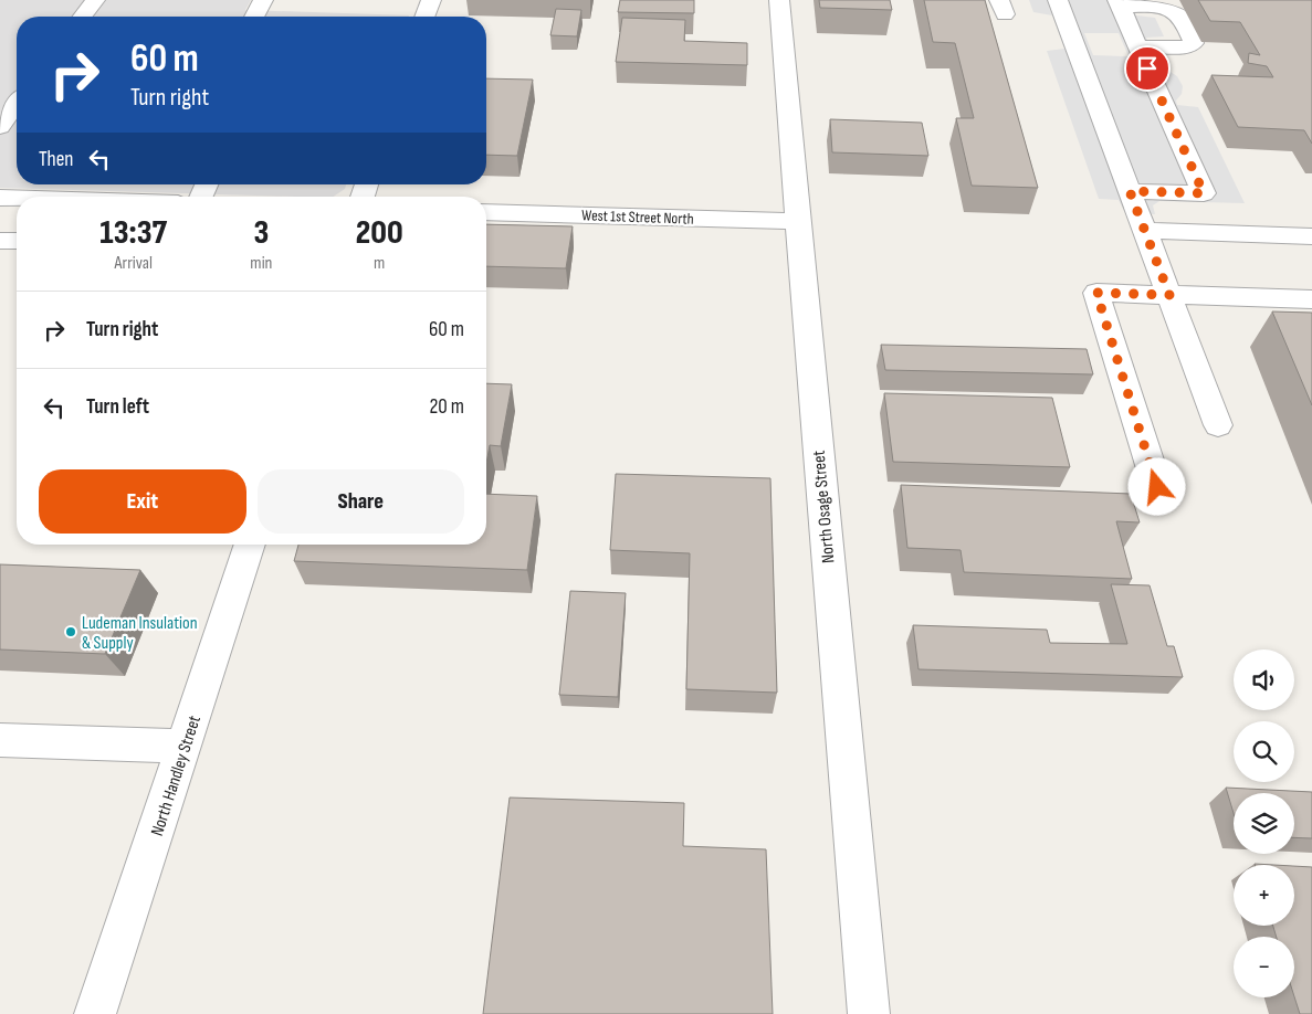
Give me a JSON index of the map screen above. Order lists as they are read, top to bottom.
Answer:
{
  "streets": {
    "street": ["West 1st Street North", "North Osage Street", "North Handley Street"]
  },
  "crossings": [
    ["West 1st Street North", "North Osage Street"]
  ],
  "places": ["Ludeman Insulation & Supply"],
  "page": {
    "turn": ["60 m", "Turn right"],
    "then": "Then",
    "eta": [
      "13:37",
      "Arrival",
      "3",
      "min",
      "200",
      "m"
    ],
    "list": [
      {
        "name": "Turn right",
        "value": "60 m"
      },
      {
        "name": "Turn left",
        "value": "20 m"
      }
    ],
    "buttons": ["Exit", "Share"],
    "map_buttons": ["+", "−"]
  }
}
